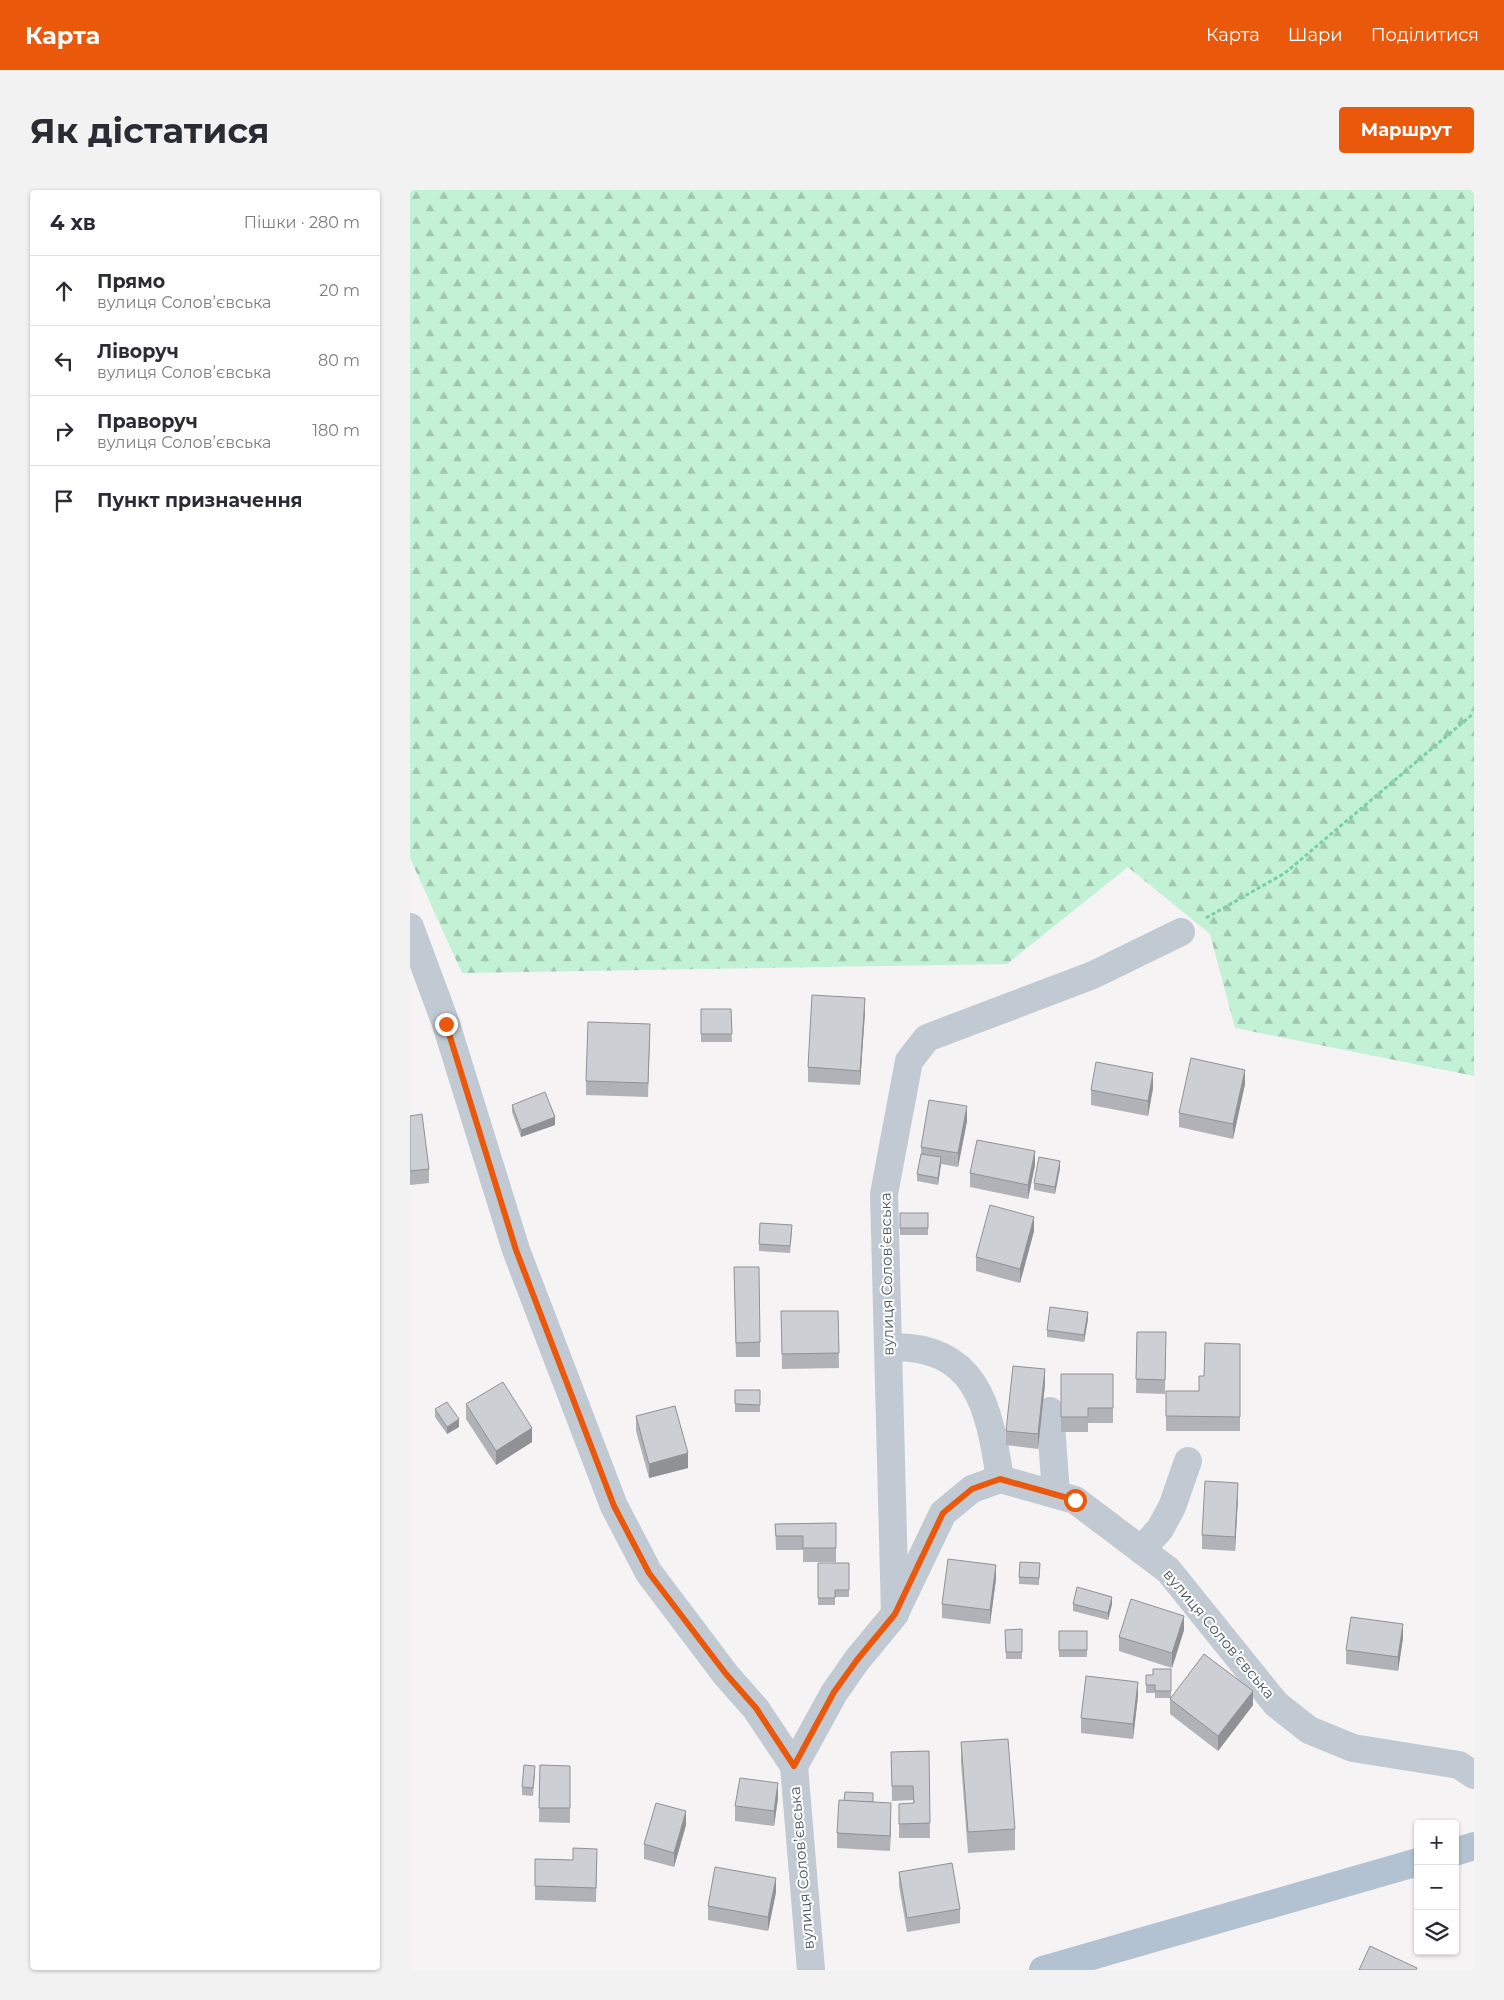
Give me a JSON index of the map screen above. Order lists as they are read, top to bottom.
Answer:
{
  "streets": {
    "street": ["вулиця Соловʼєвська"]
  },
  "page": {
    "header": "Карта",
    "nav": ["Карта", "Шари", "Поділитися"],
    "buttons": "Маршрут",
    "title": "Як дістатися",
    "heading": ["4 хв", "Пішки · 280 m"],
    "list": [
      ["Прямо", "вулиця Соловʼєвська", "20 m"],
      ["Ліворуч", "вулиця Соловʼєвська", "80 m"],
      ["Праворуч", "вулиця Соловʼєвська", "180 m"],
      "Пункт призначення"
    ],
    "map_buttons": ["+", "−"]
  }
}
